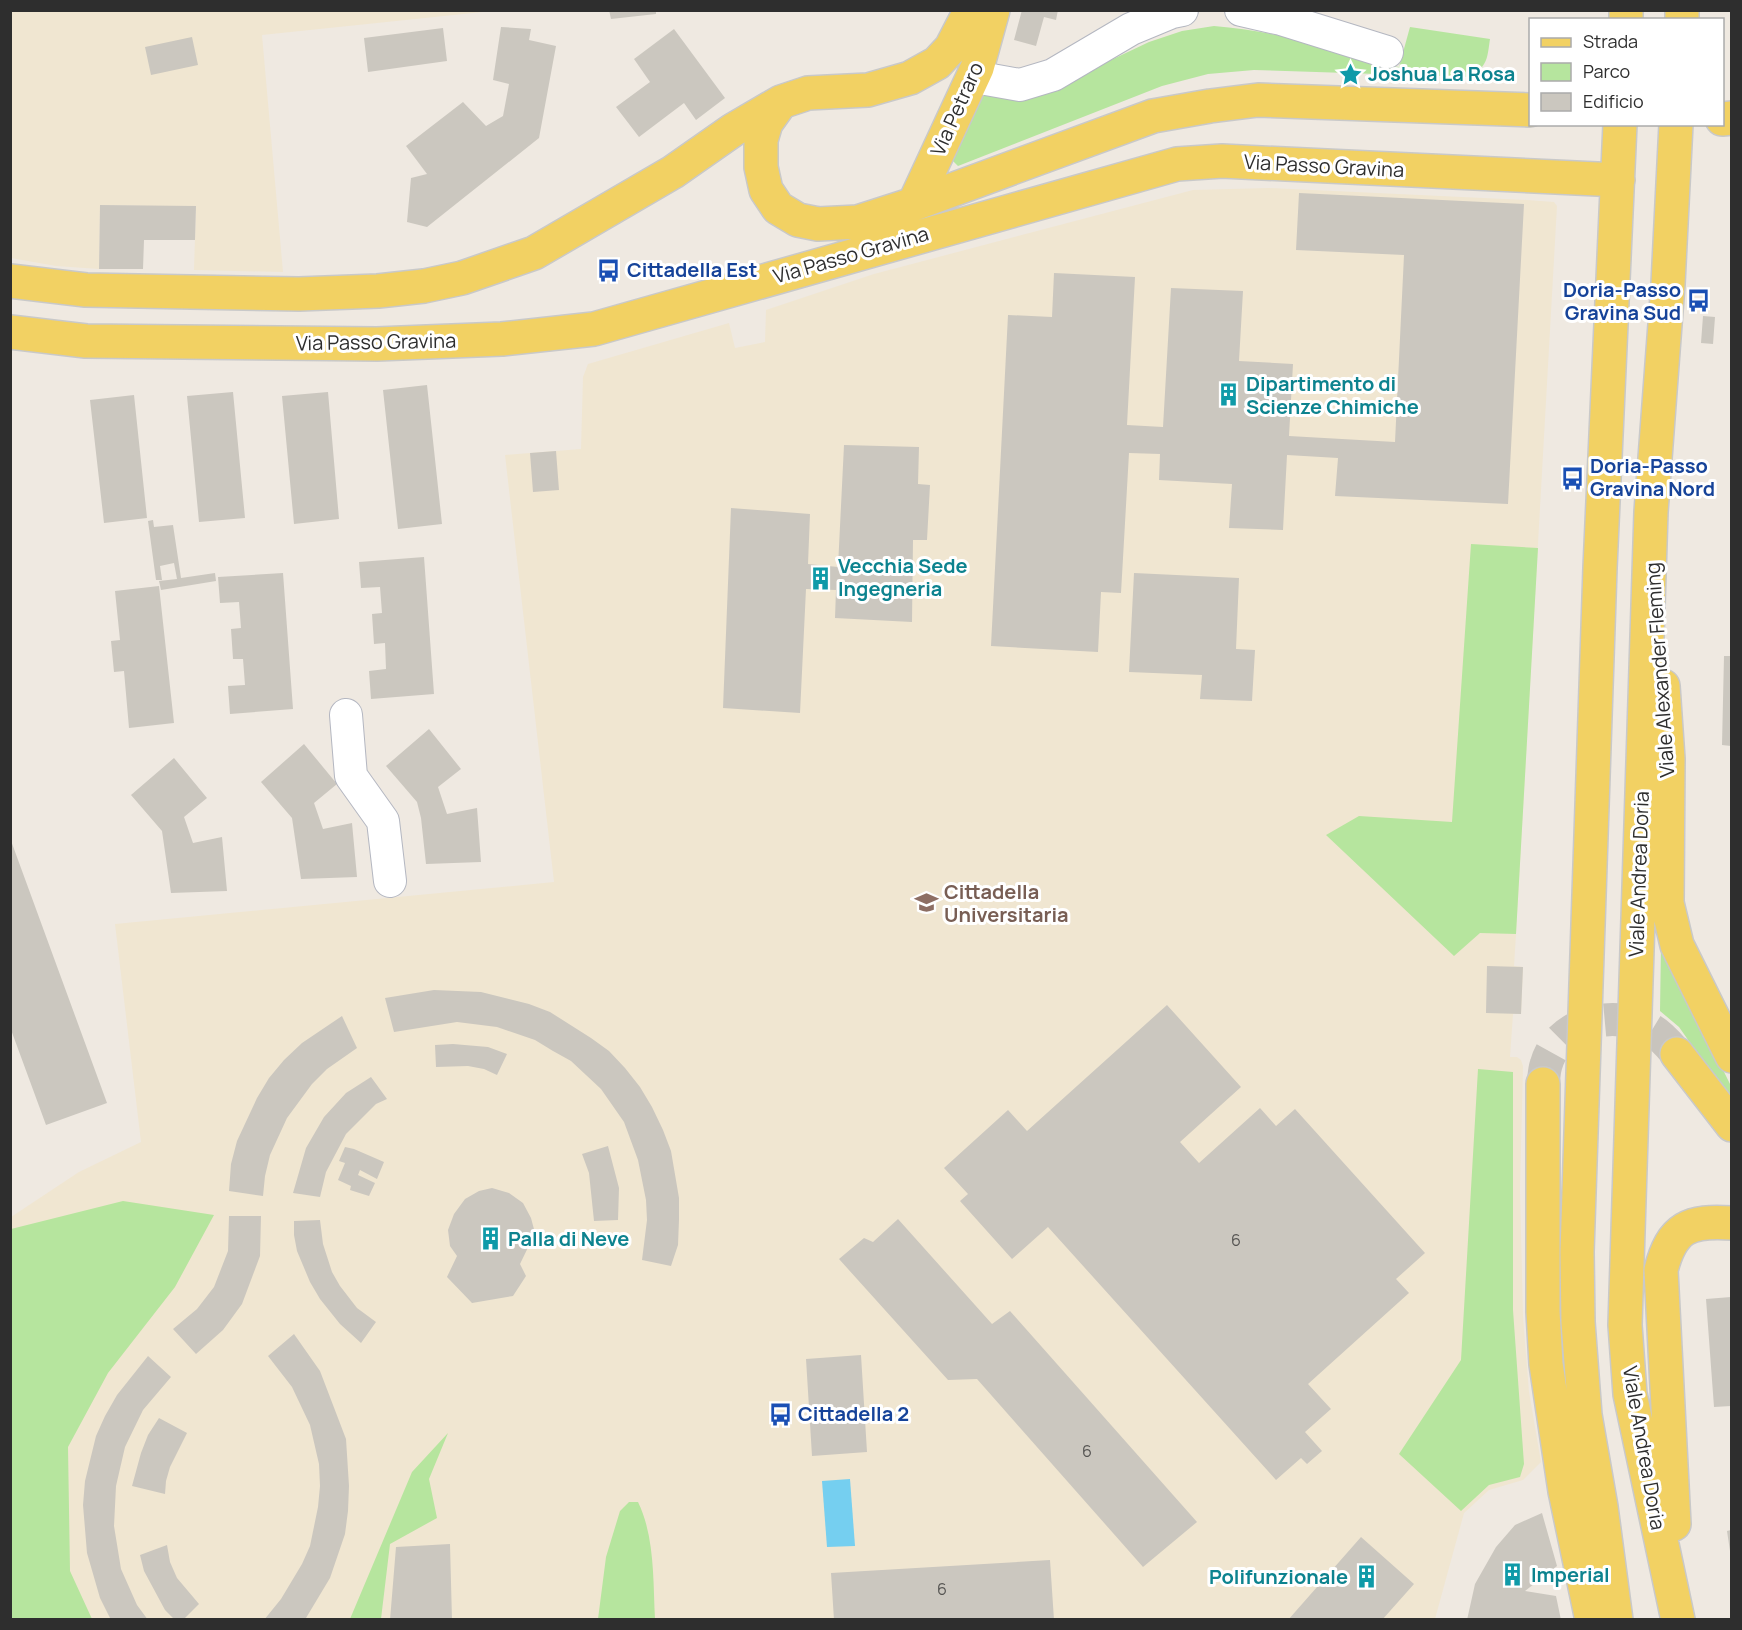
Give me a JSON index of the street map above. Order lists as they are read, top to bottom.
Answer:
{
  "streets": {
    "main road": [
      "Via Petraro",
      "Via Passo Gravina",
      "Viale Alexander Fleming",
      "Viale Andrea Doria"
    ]
  },
  "crossings": [
    ["Via Petraro", "Via Passo Gravina"],
    ["Viale Alexander Fleming", "Viale Andrea Doria"]
  ],
  "places": {
    "place": ["Joshua La Rosa"],
    "bus stop": [
      "Cittadella Est",
      "Doria-Passo Gravina Sud",
      "Doria-Passo Gravina Nord",
      "Cittadella 2"
    ],
    "building": [
      "Dipartimento di Scienze Chimiche",
      "Vecchia Sede Ingegneria",
      "Palla di Neve",
      "Imperial",
      "Polifunzionale"
    ],
    "school or university": ["Cittadella Universitaria"]
  },
  "house_numbers": ["6", "6", "6"],
  "legend": ["Strada", "Parco", "Edificio"]
}
